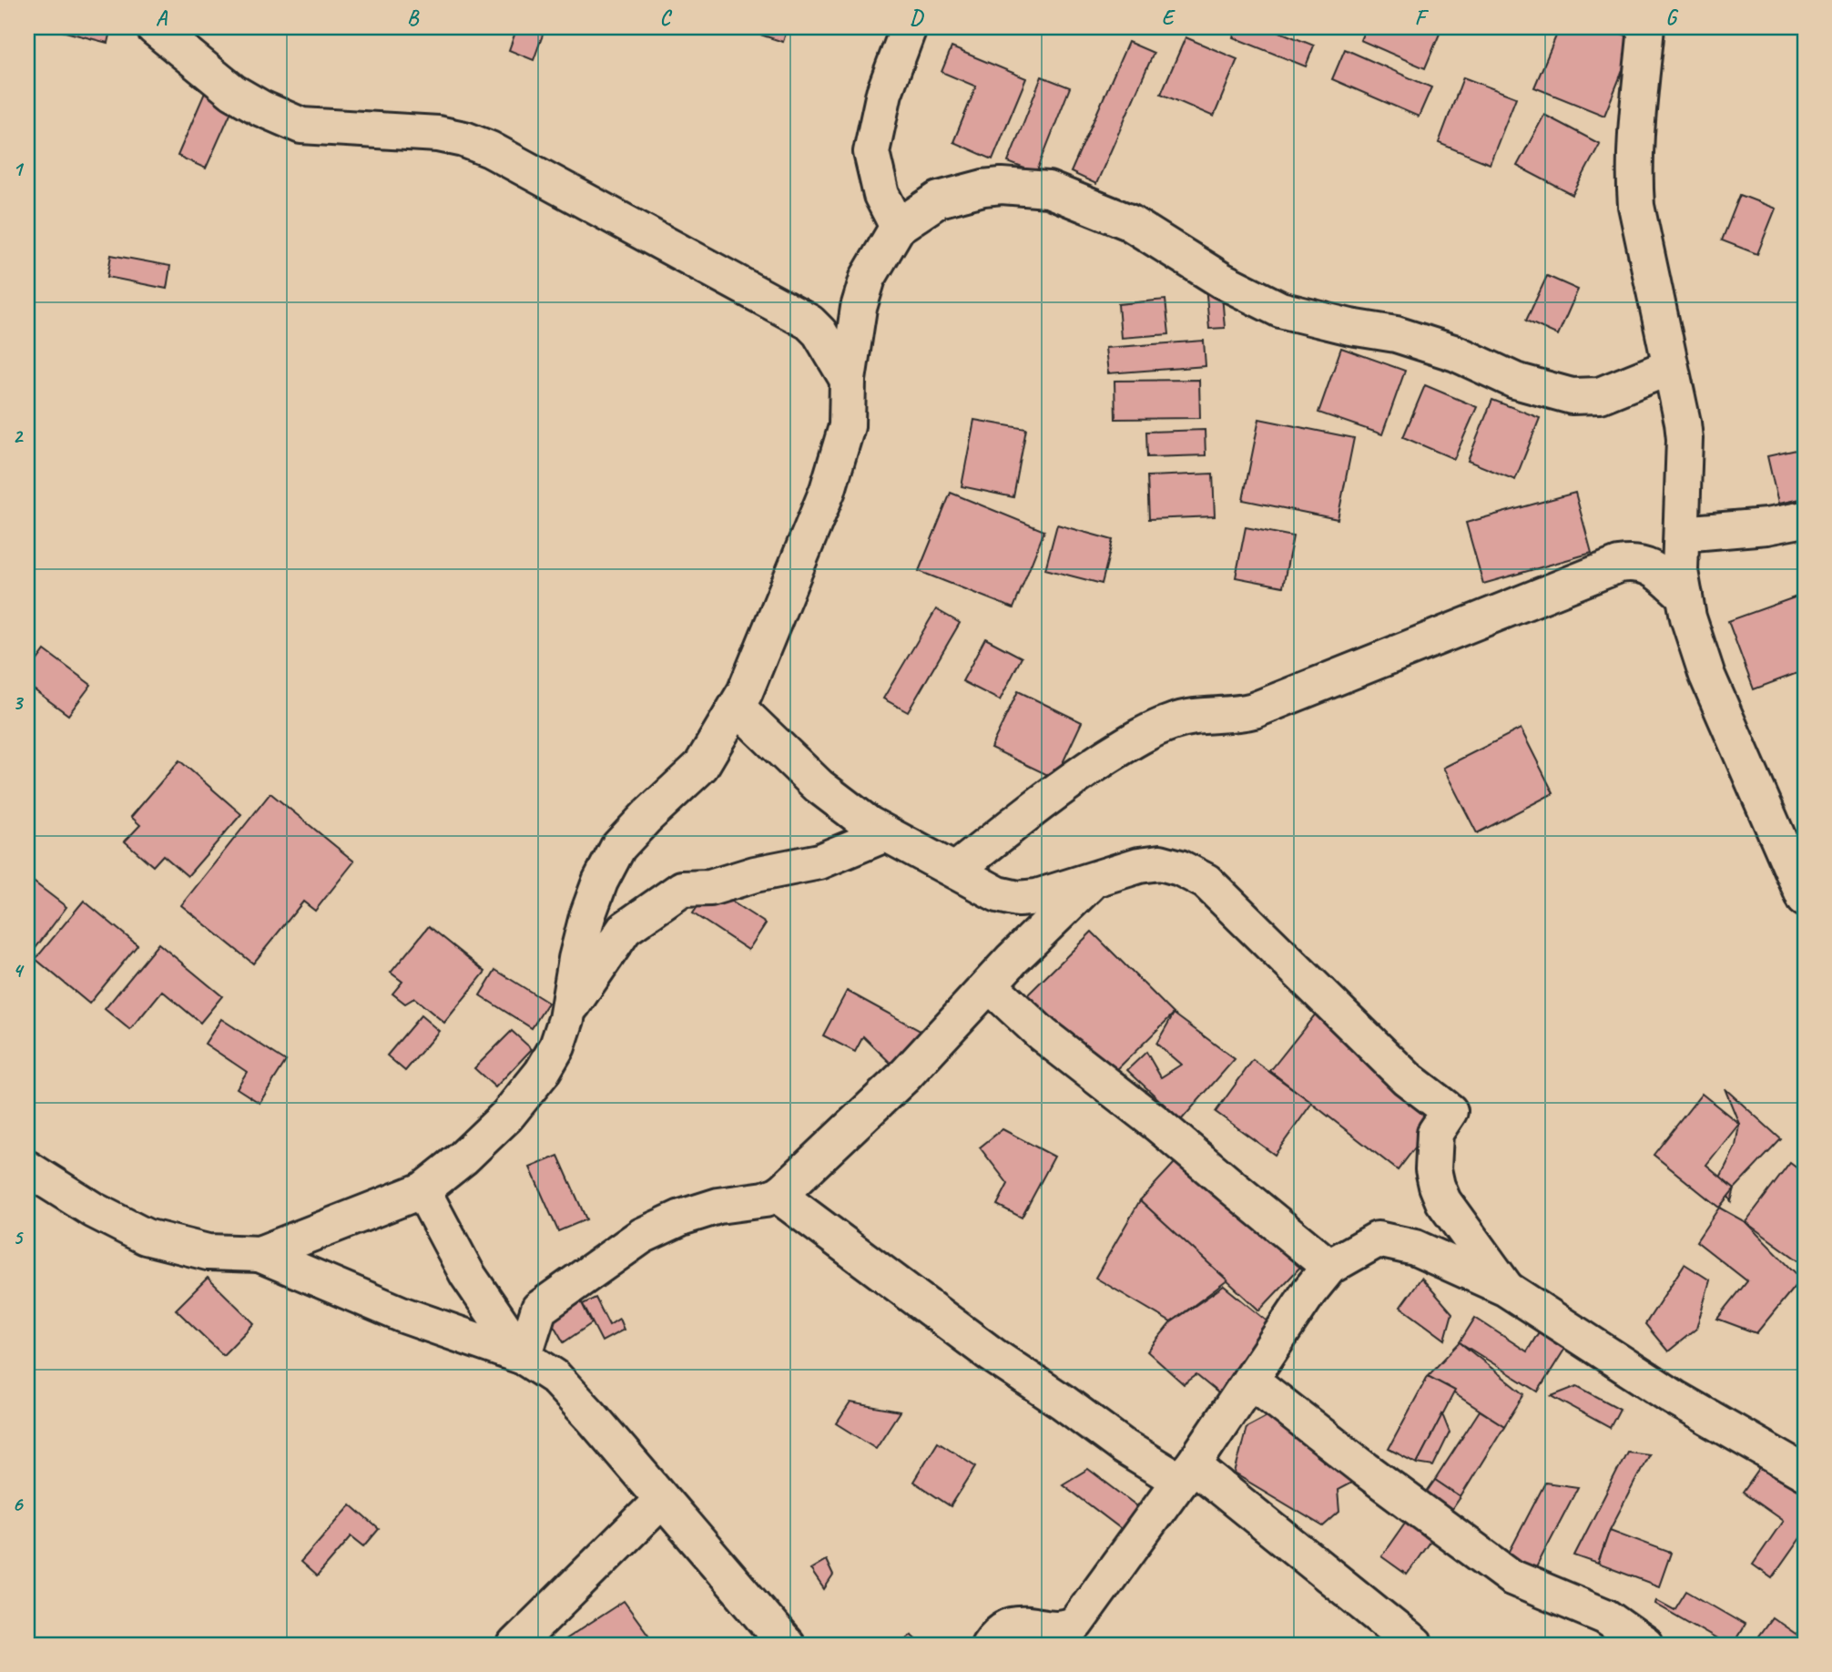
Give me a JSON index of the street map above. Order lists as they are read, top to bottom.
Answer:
{
  "grid": {
    "columns": [
      "A",
      "B",
      "C",
      "D",
      "E",
      "F",
      "G"
    ],
    "rows": [
      "1",
      "2",
      "3",
      "4",
      "5",
      "6"
    ]
  }
}
